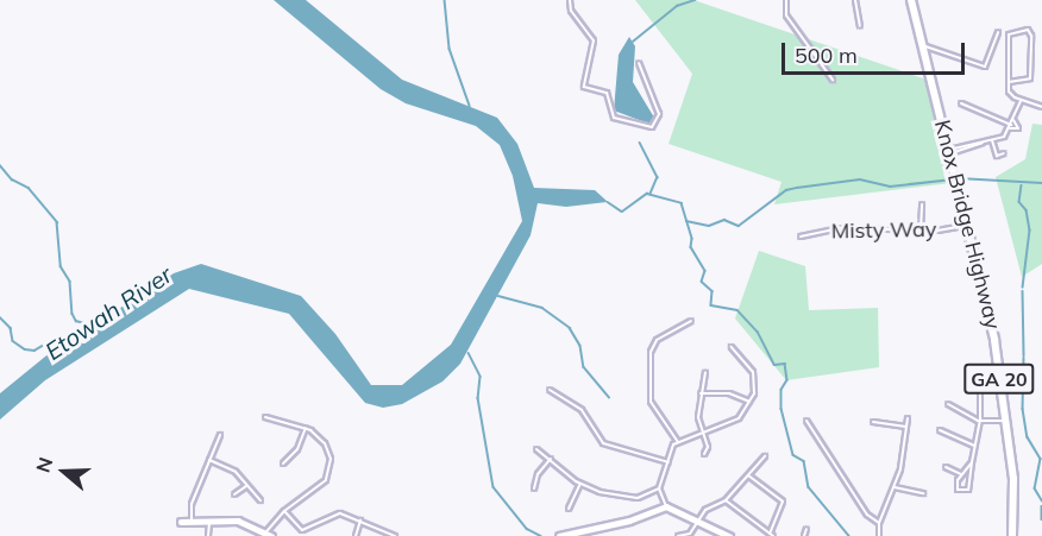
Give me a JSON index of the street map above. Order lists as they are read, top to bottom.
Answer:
{
  "streets": {
    "main road": ["Knox Bridge Highway", "GA 20"],
    "street": ["Misty Way"]
  },
  "crossings": [
    ["Knox Bridge Highway", "Misty Way"]
  ],
  "water": ["Etowah River"],
  "scale_bar": "500 m",
  "north": "left"
}
